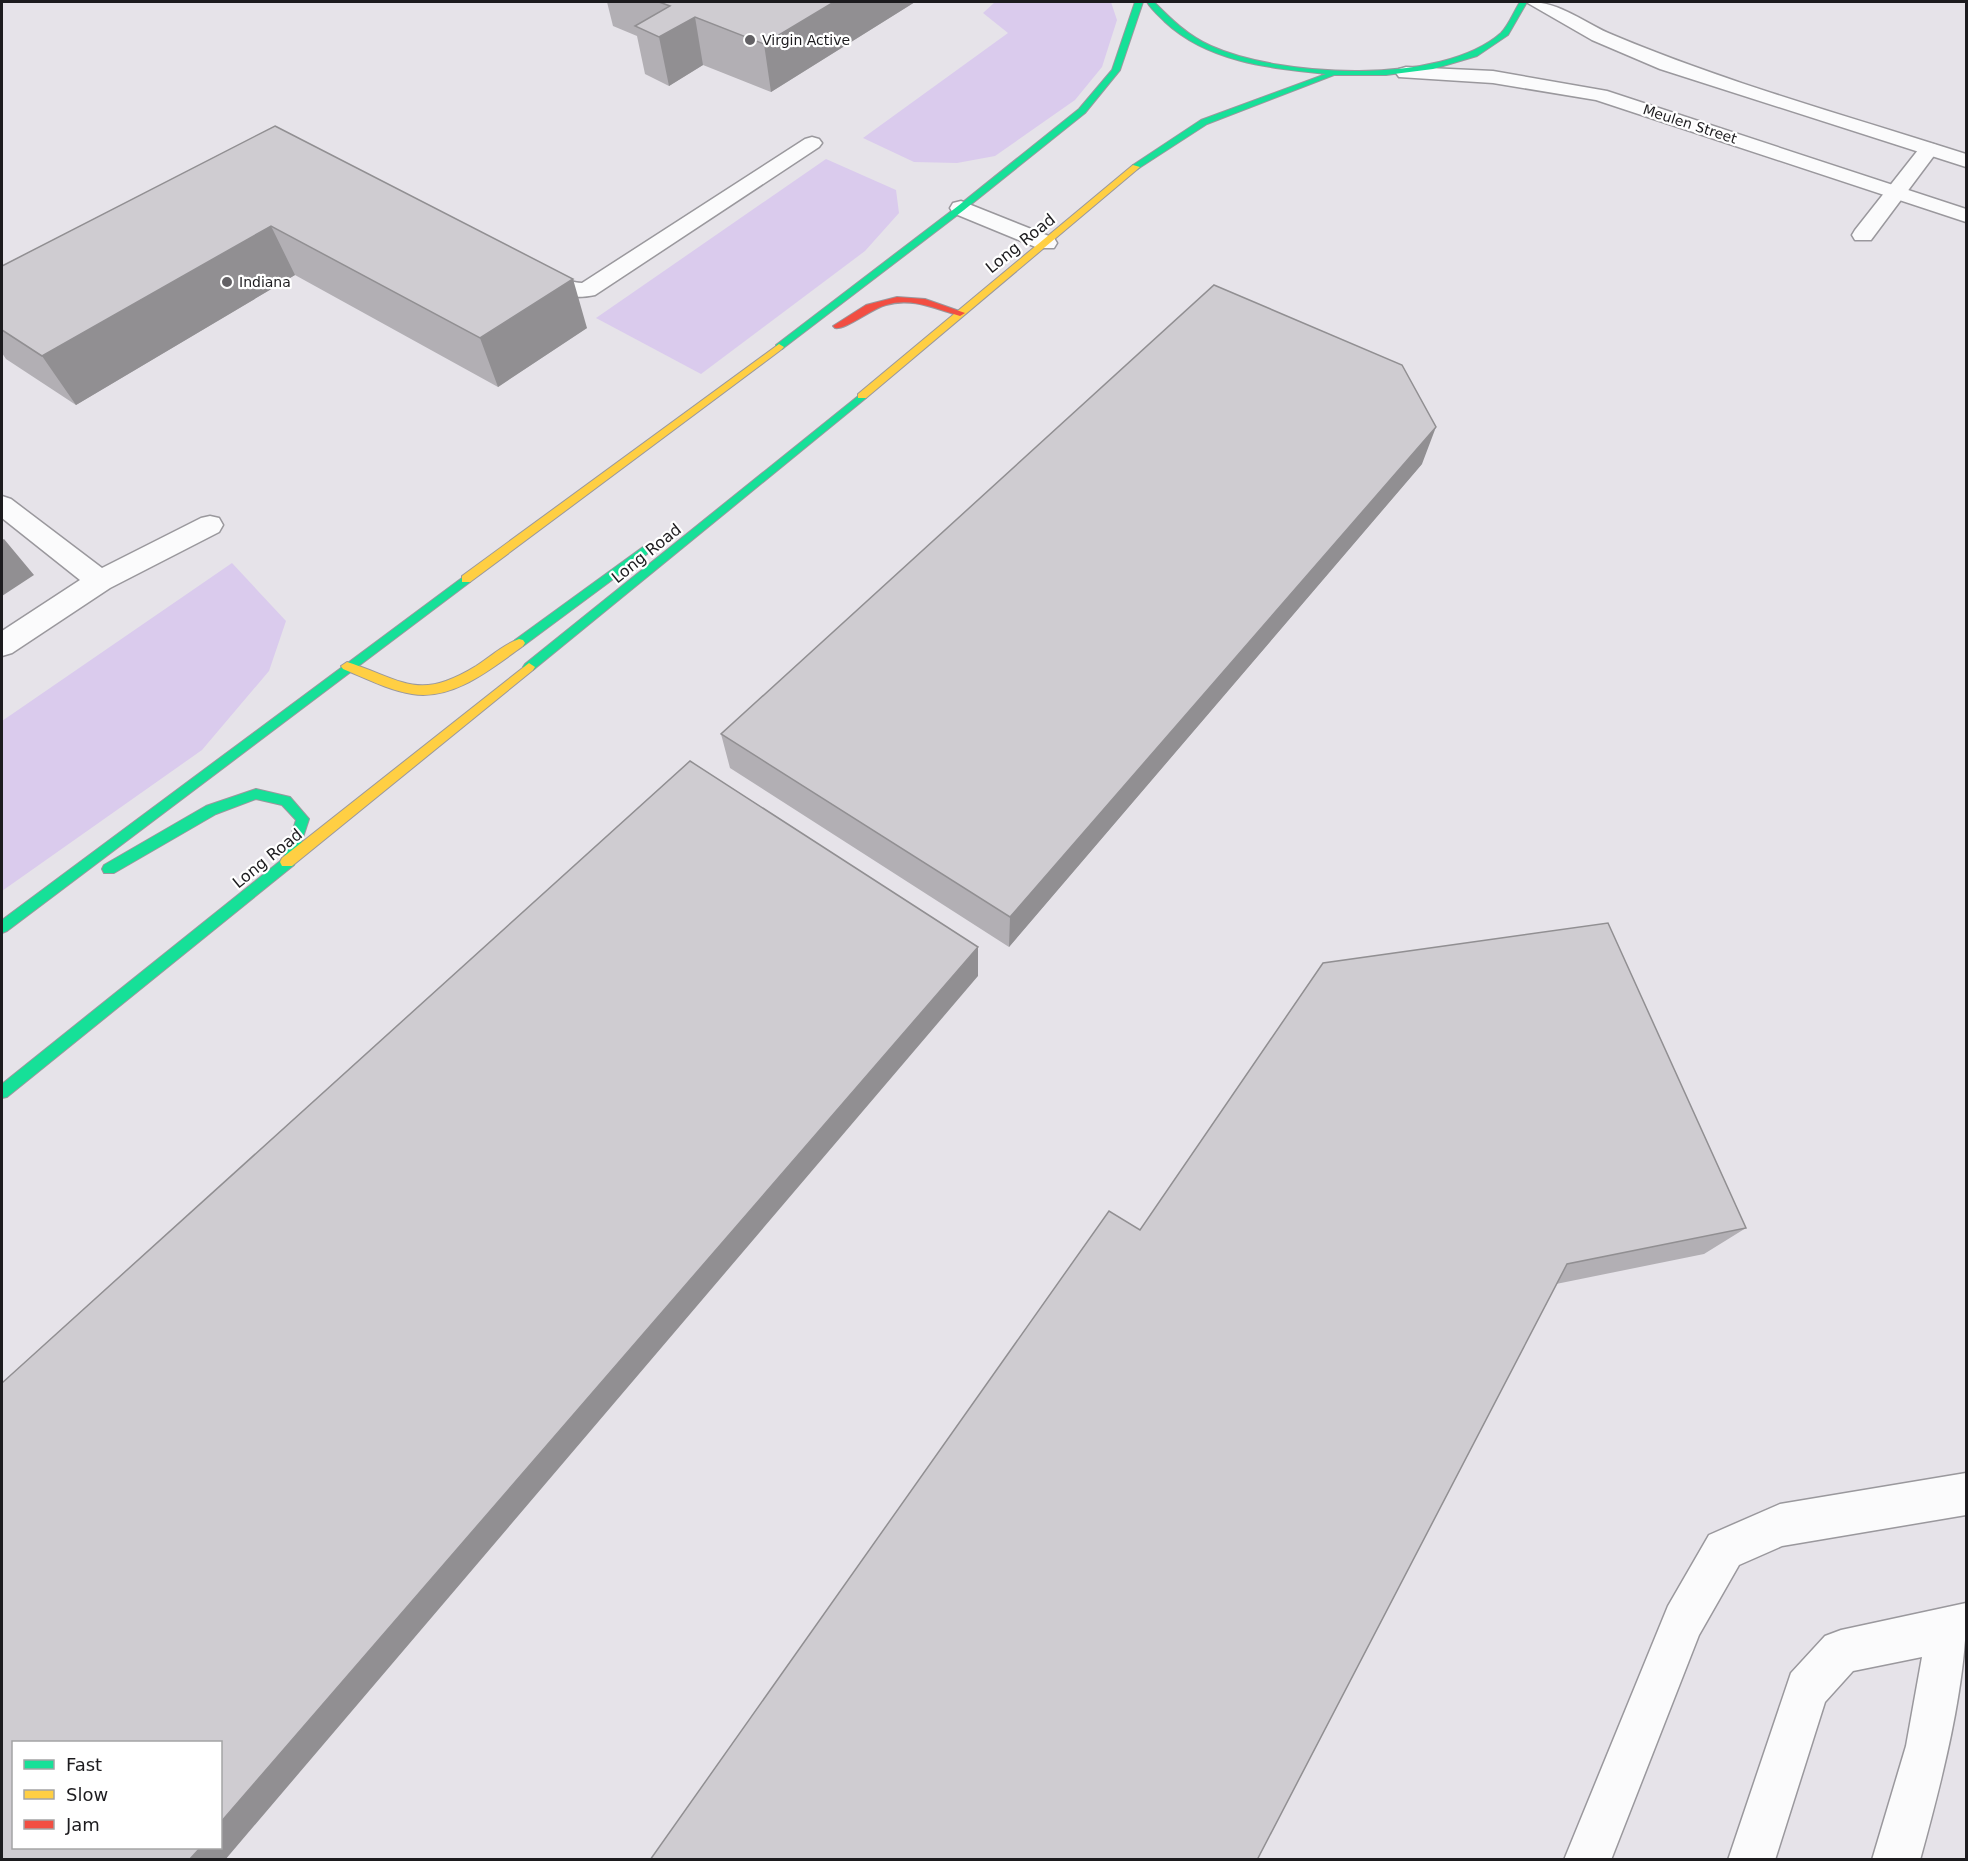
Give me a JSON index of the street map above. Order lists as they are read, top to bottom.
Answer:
{
  "streets": {
    "street": ["Meulen Street", "Long Road"]
  },
  "places": ["Virgin Active", "Indiana"],
  "legend": ["Fast", "Slow", "Jam"]
}
